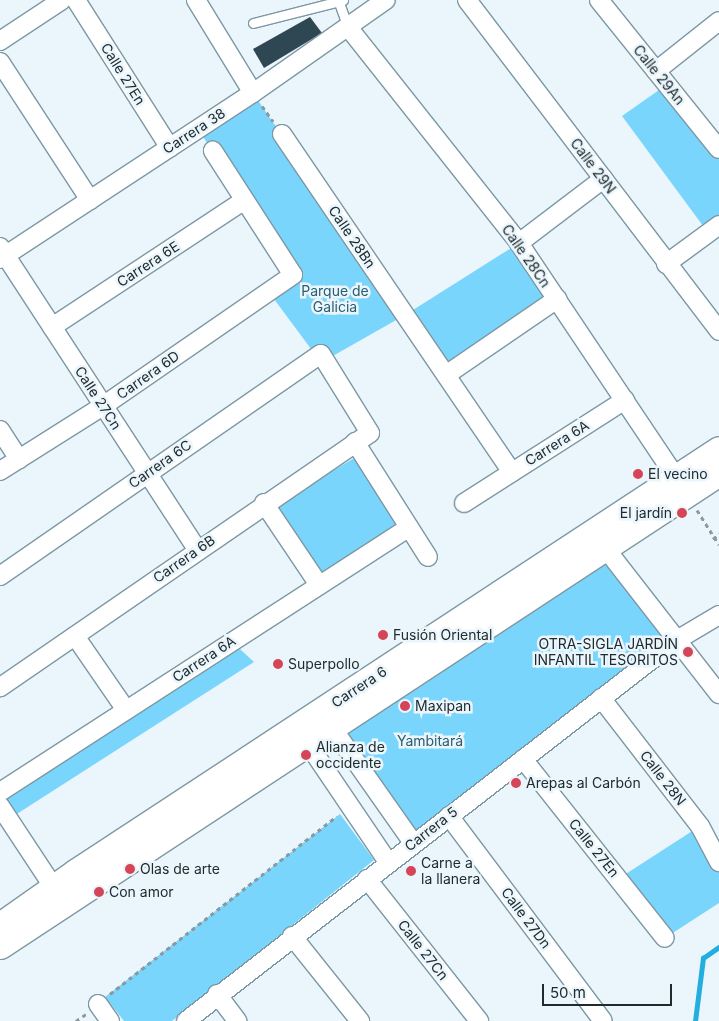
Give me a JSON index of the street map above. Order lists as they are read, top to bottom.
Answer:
{
  "streets": {
    "main road": ["Carrera 6"],
    "street": [
      "Calle 27En",
      "Calle 29An",
      "Carrera 38",
      "Calle 29N",
      "Calle 28Bn",
      "Calle 28Cn",
      "Carrera 6E",
      "Carrera 6D",
      "Calle 27Cn",
      "Carrera 6A",
      "Carrera 6C",
      "Carrera 6B",
      "Calle 28N",
      "Carrera 5",
      "Calle 27Dn"
    ]
  },
  "crossings": [
    ["Calle 27En", "Carrera 38"],
    ["Calle 27En", "Carrera 5"],
    ["Carrera 38", "Calle 28Cn"],
    ["Carrera 38", "Calle 27Cn"],
    ["Calle 28Bn", "Carrera 6A"],
    ["Calle 28Cn", "Carrera 6A"],
    ["Calle 28Cn", "Carrera 6"],
    ["Carrera 6E", "Carrera 6D"],
    ["Carrera 6E", "Calle 27Cn"],
    ["Carrera 6D", "Calle 27Cn"],
    ["Calle 27Cn", "Carrera 6C"],
    ["Calle 27Cn", "Carrera 6B"],
    ["Calle 27Cn", "Carrera 5"],
    ["Carrera 6C", "Carrera 6B"],
    ["Calle 28N", "Carrera 5"],
    ["Carrera 5", "Calle 27Dn"]
  ],
  "parks": ["Parque de Galicia", "Yambitará"],
  "places": [
    "El vecino",
    "El jardín",
    "Fusión Oriental",
    "OTRA-SIGLA JARDÍN INFANTIL TESORITOS",
    "Superpollo",
    "Maxipan",
    "Alianza de occidente",
    "Arepas al Carbón",
    "Olas de arte",
    "Carne a la llanera",
    "Con amor"
  ],
  "scale_bar": "50 m"
}
